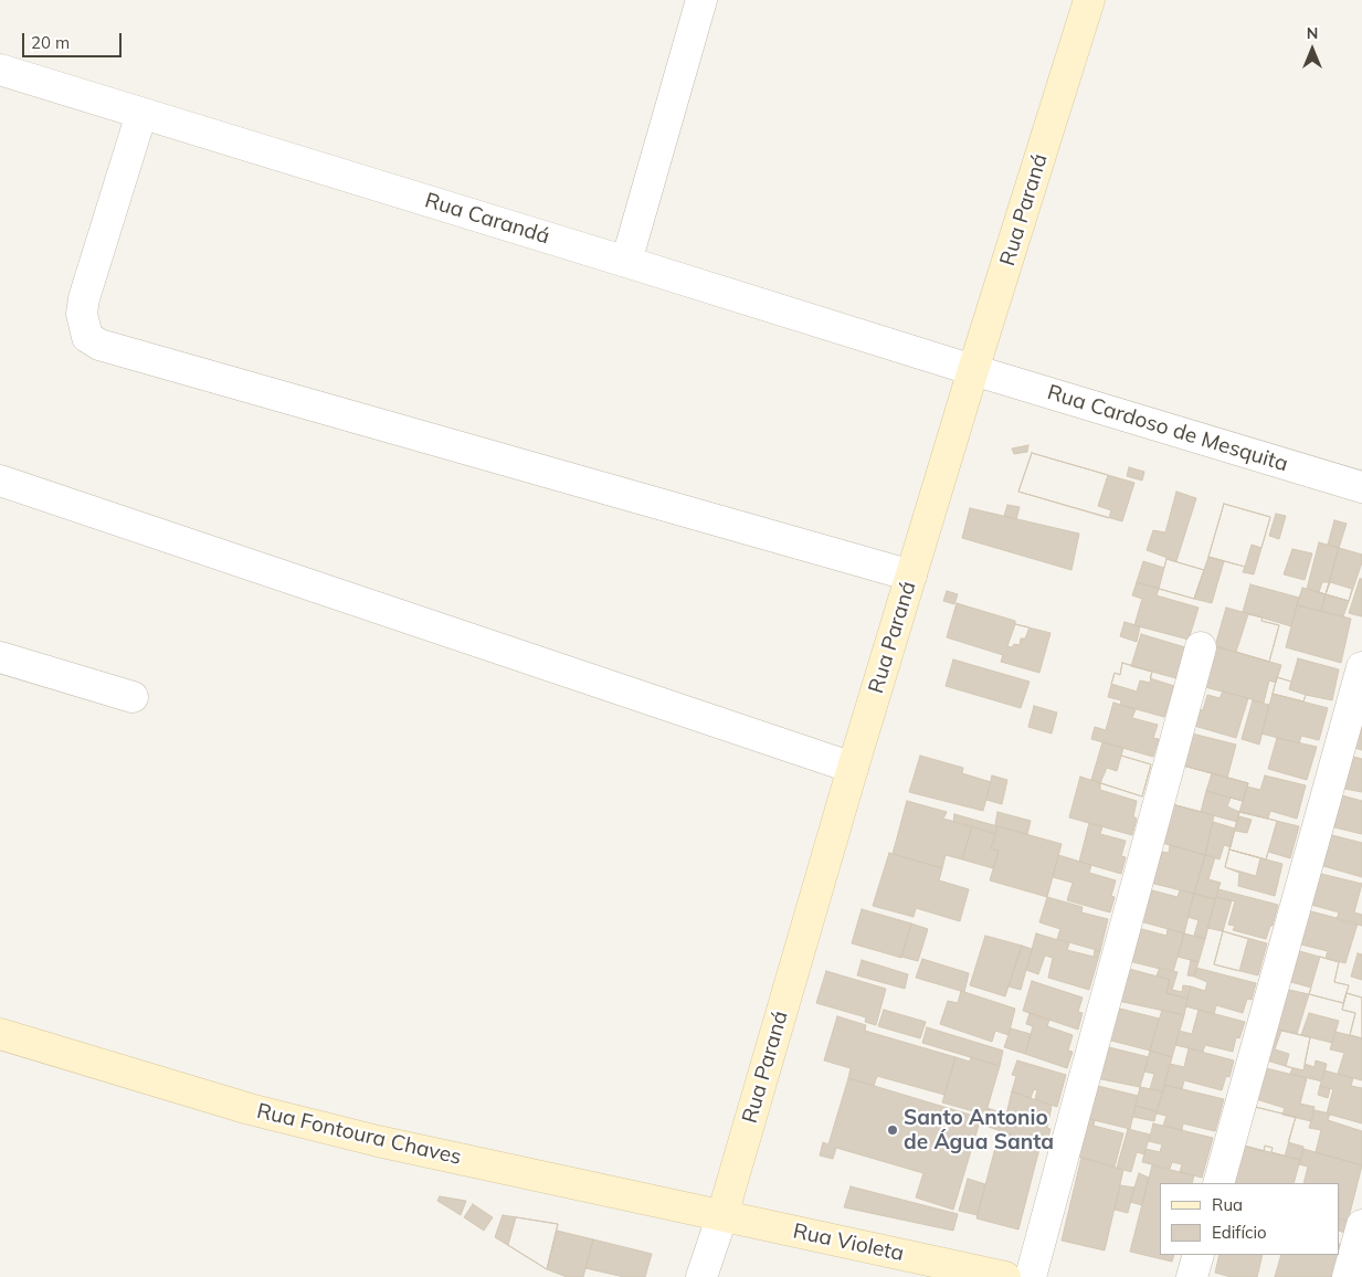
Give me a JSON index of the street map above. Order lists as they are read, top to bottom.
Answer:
{
  "streets": {
    "street": [
      "Rua Paraná",
      "Rua Carandá",
      "Rua Cardoso de Mesquita",
      "Rua Fontoura Chaves",
      "Rua Violeta"
    ]
  },
  "crossings": [
    ["Rua Paraná", "Rua Carandá"],
    ["Rua Paraná", "Rua Cardoso de Mesquita"],
    ["Rua Paraná", "Rua Fontoura Chaves"],
    ["Rua Paraná", "Rua Violeta"],
    ["Rua Carandá", "Rua Cardoso de Mesquita"],
    ["Rua Fontoura Chaves", "Rua Violeta"]
  ],
  "places": ["Santo Antonio de Água Santa"],
  "legend": ["Rua", "Edifício"],
  "scale_bar": "20 m",
  "north": "top"
}
